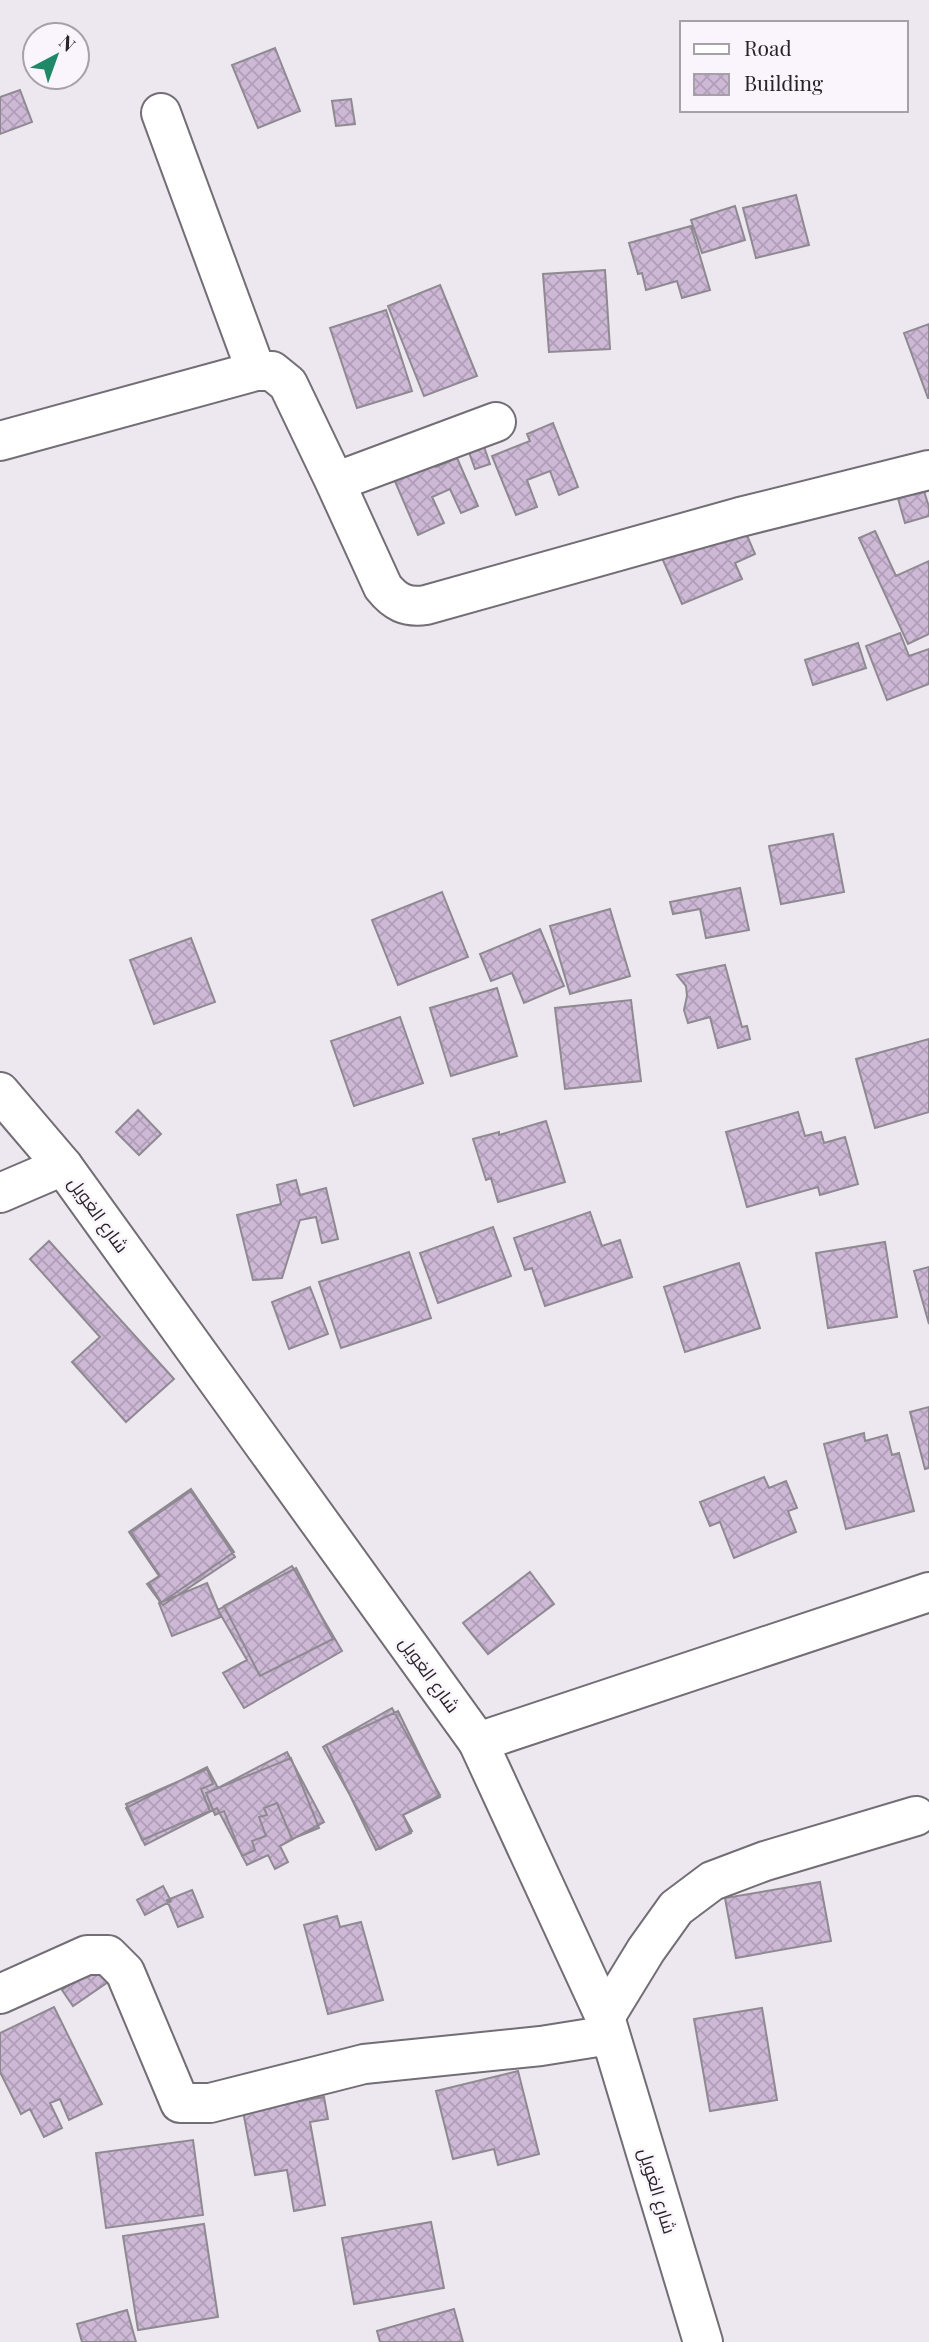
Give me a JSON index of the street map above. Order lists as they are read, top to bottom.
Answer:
{
  "streets": {
    "street": ["شارع الغويل"]
  },
  "legend": ["Road", "Building"],
  "north": "top right"
}
